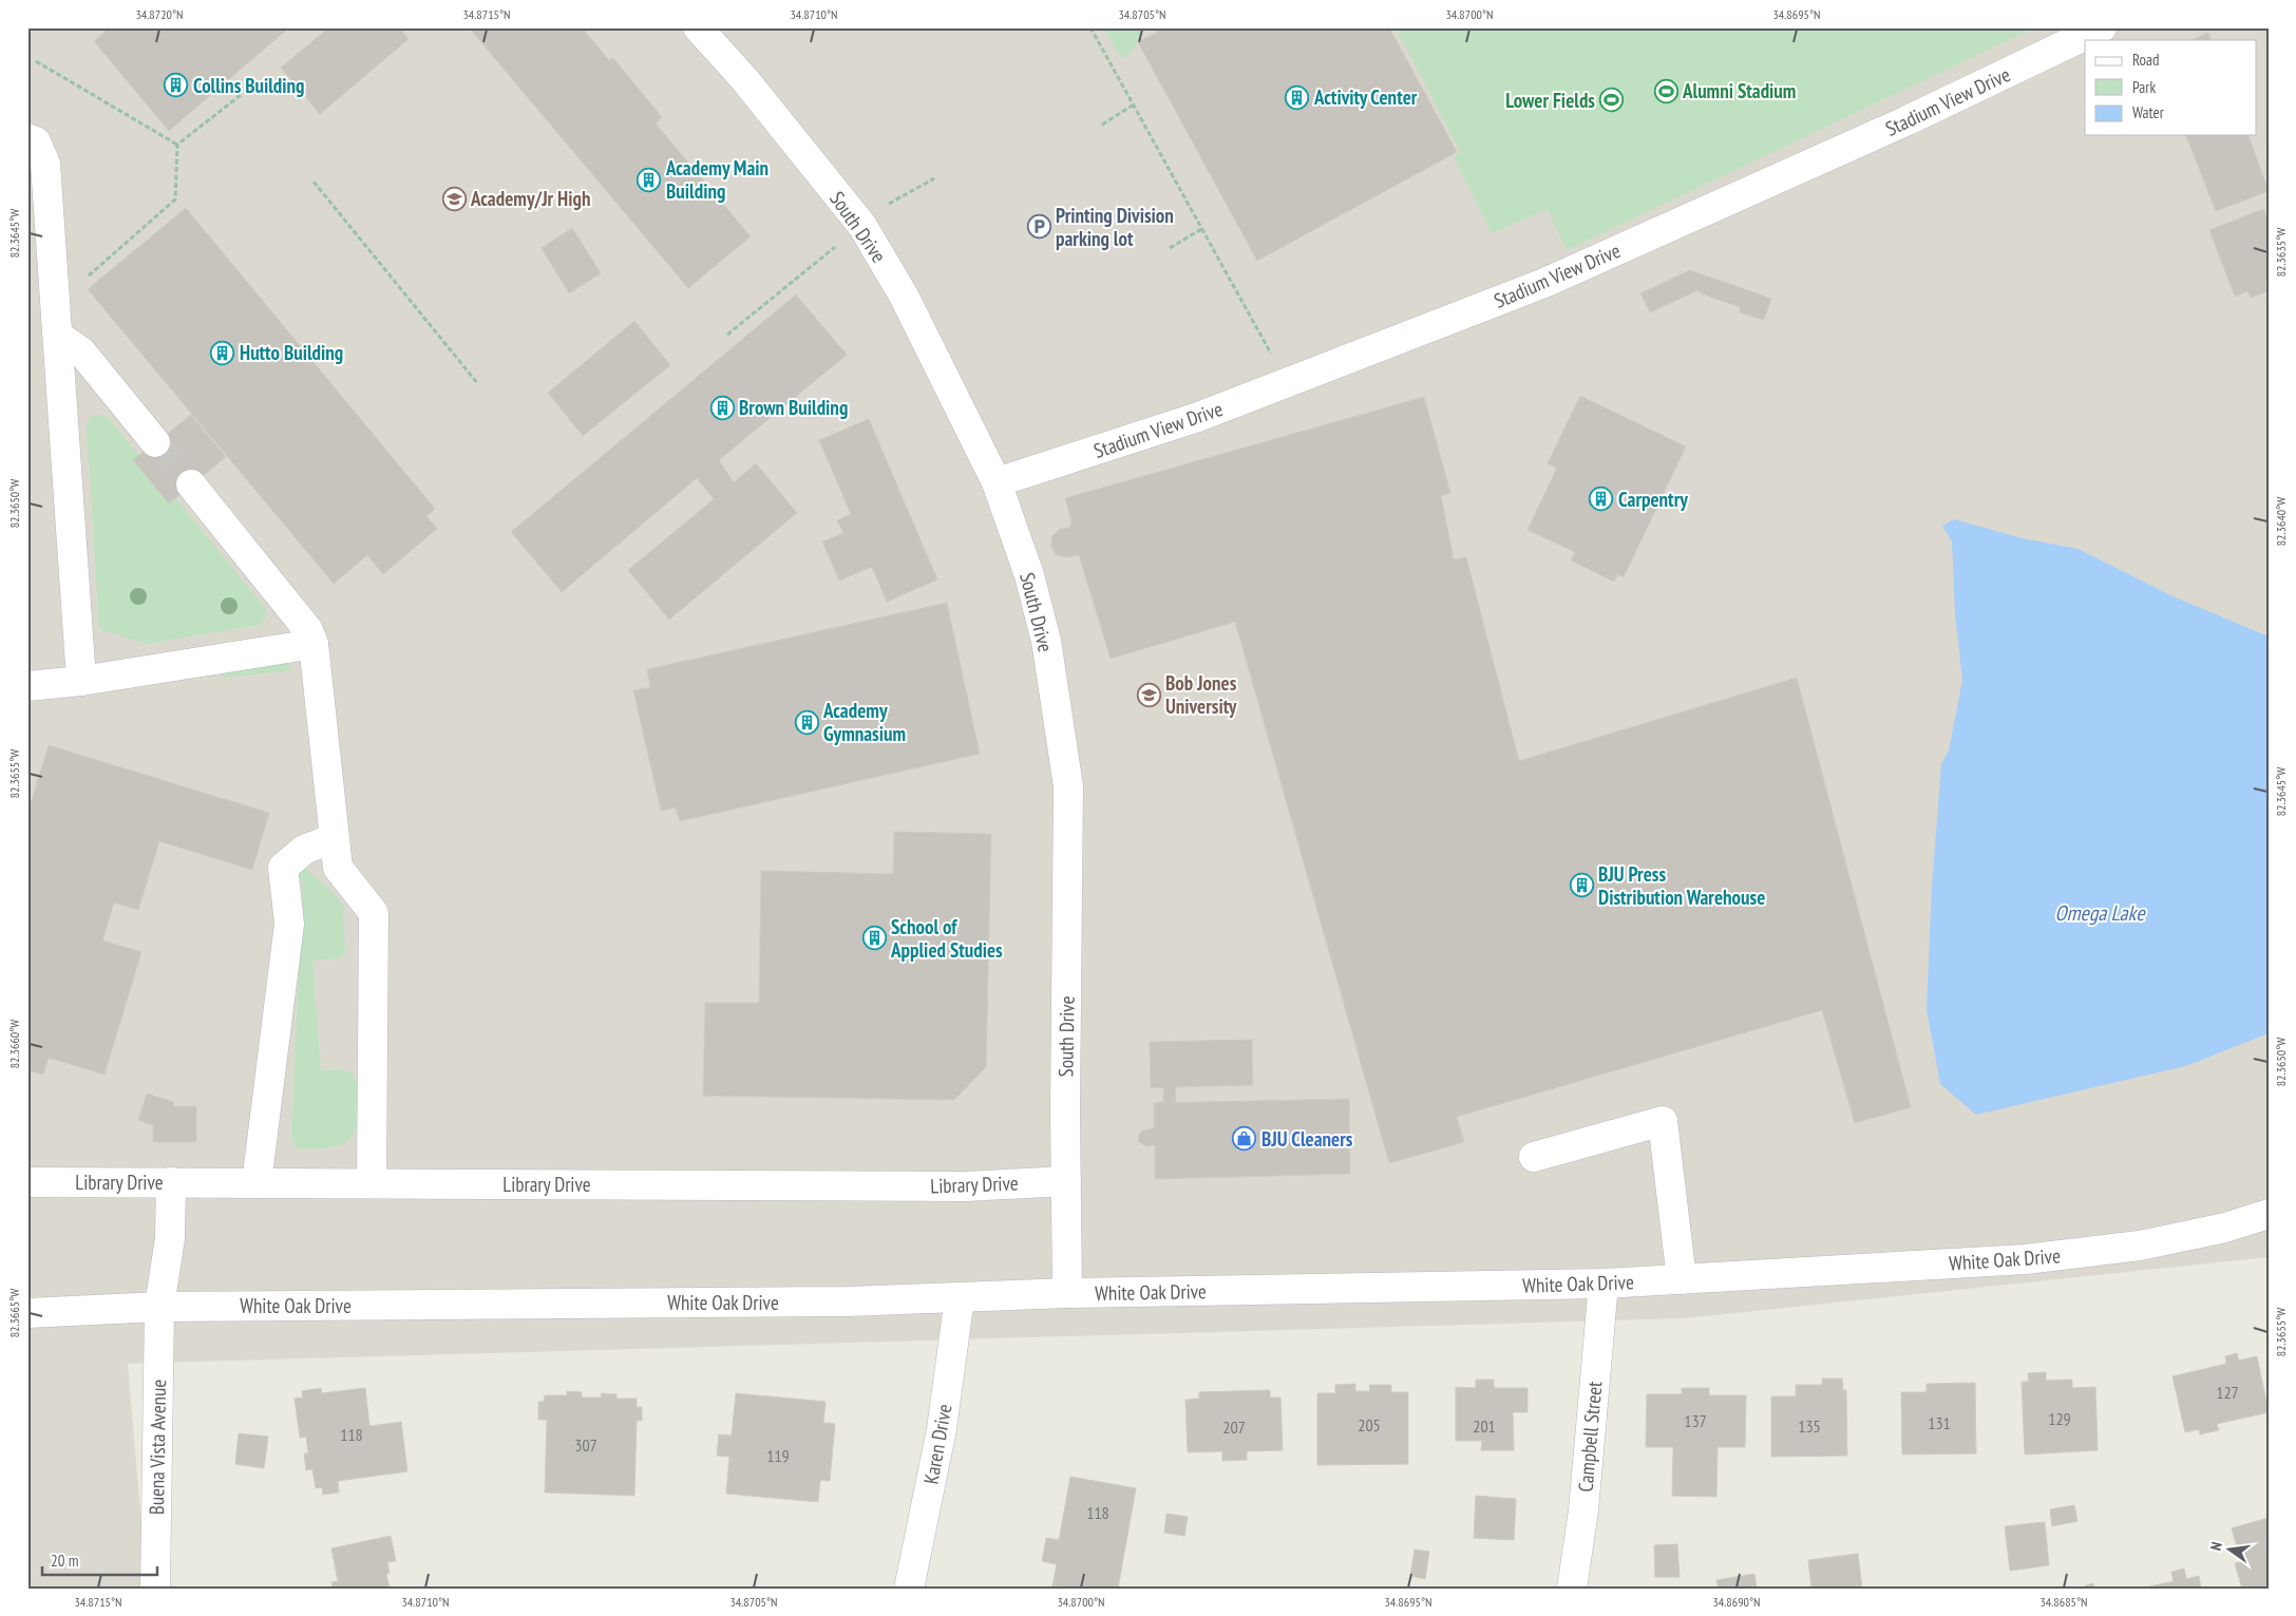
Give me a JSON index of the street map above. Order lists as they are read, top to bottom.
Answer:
{
  "streets": {
    "street": [
      "Stadium View Drive",
      "South Drive",
      "Library Drive",
      "White Oak Drive",
      "Campbell Street",
      "Karen Drive",
      "Buena Vista Avenue"
    ]
  },
  "crossings": [
    ["Stadium View Drive", "South Drive"],
    ["South Drive", "Library Drive"],
    ["South Drive", "White Oak Drive"],
    ["Library Drive", "Buena Vista Avenue"],
    ["White Oak Drive", "Campbell Street"],
    ["White Oak Drive", "Karen Drive"],
    ["White Oak Drive", "Buena Vista Avenue"]
  ],
  "water": ["Omega Lake"],
  "places": {
    "building": [
      "Collins Building",
      "Activity Center",
      "Academy Main Building",
      "Hutto Building",
      "Brown Building",
      "Carpentry",
      "Academy Gymnasium",
      "BJU Press Distribution Warehouse",
      "School of Applied Studies"
    ],
    "sports": ["Alumni Stadium", "Lower Fields"],
    "school or university": ["Academy/Jr High", "Bob Jones University"],
    "parking": ["Printing Division parking lot"],
    "shop": ["BJU Cleaners"]
  },
  "house_numbers": [
    "127",
    "129",
    "137",
    "131",
    "205",
    "201",
    "135",
    "207",
    "118",
    "307",
    "119",
    "118"
  ],
  "legend": ["Road", "Park", "Water"],
  "scale_bar": "20 m",
  "north": "left",
  "coordinates": [
    "34.8720°N",
    "34.8715°N",
    "34.8710°N",
    "34.8705°N",
    "34.8700°N",
    "34.8695°N",
    "82.3645°W",
    "82.3635°W",
    "82.3650°W",
    "82.3640°W",
    "82.3655°W",
    "82.3660°W",
    "82.3665°W",
    "34.8690°N",
    "34.8685°N"
  ]
}
